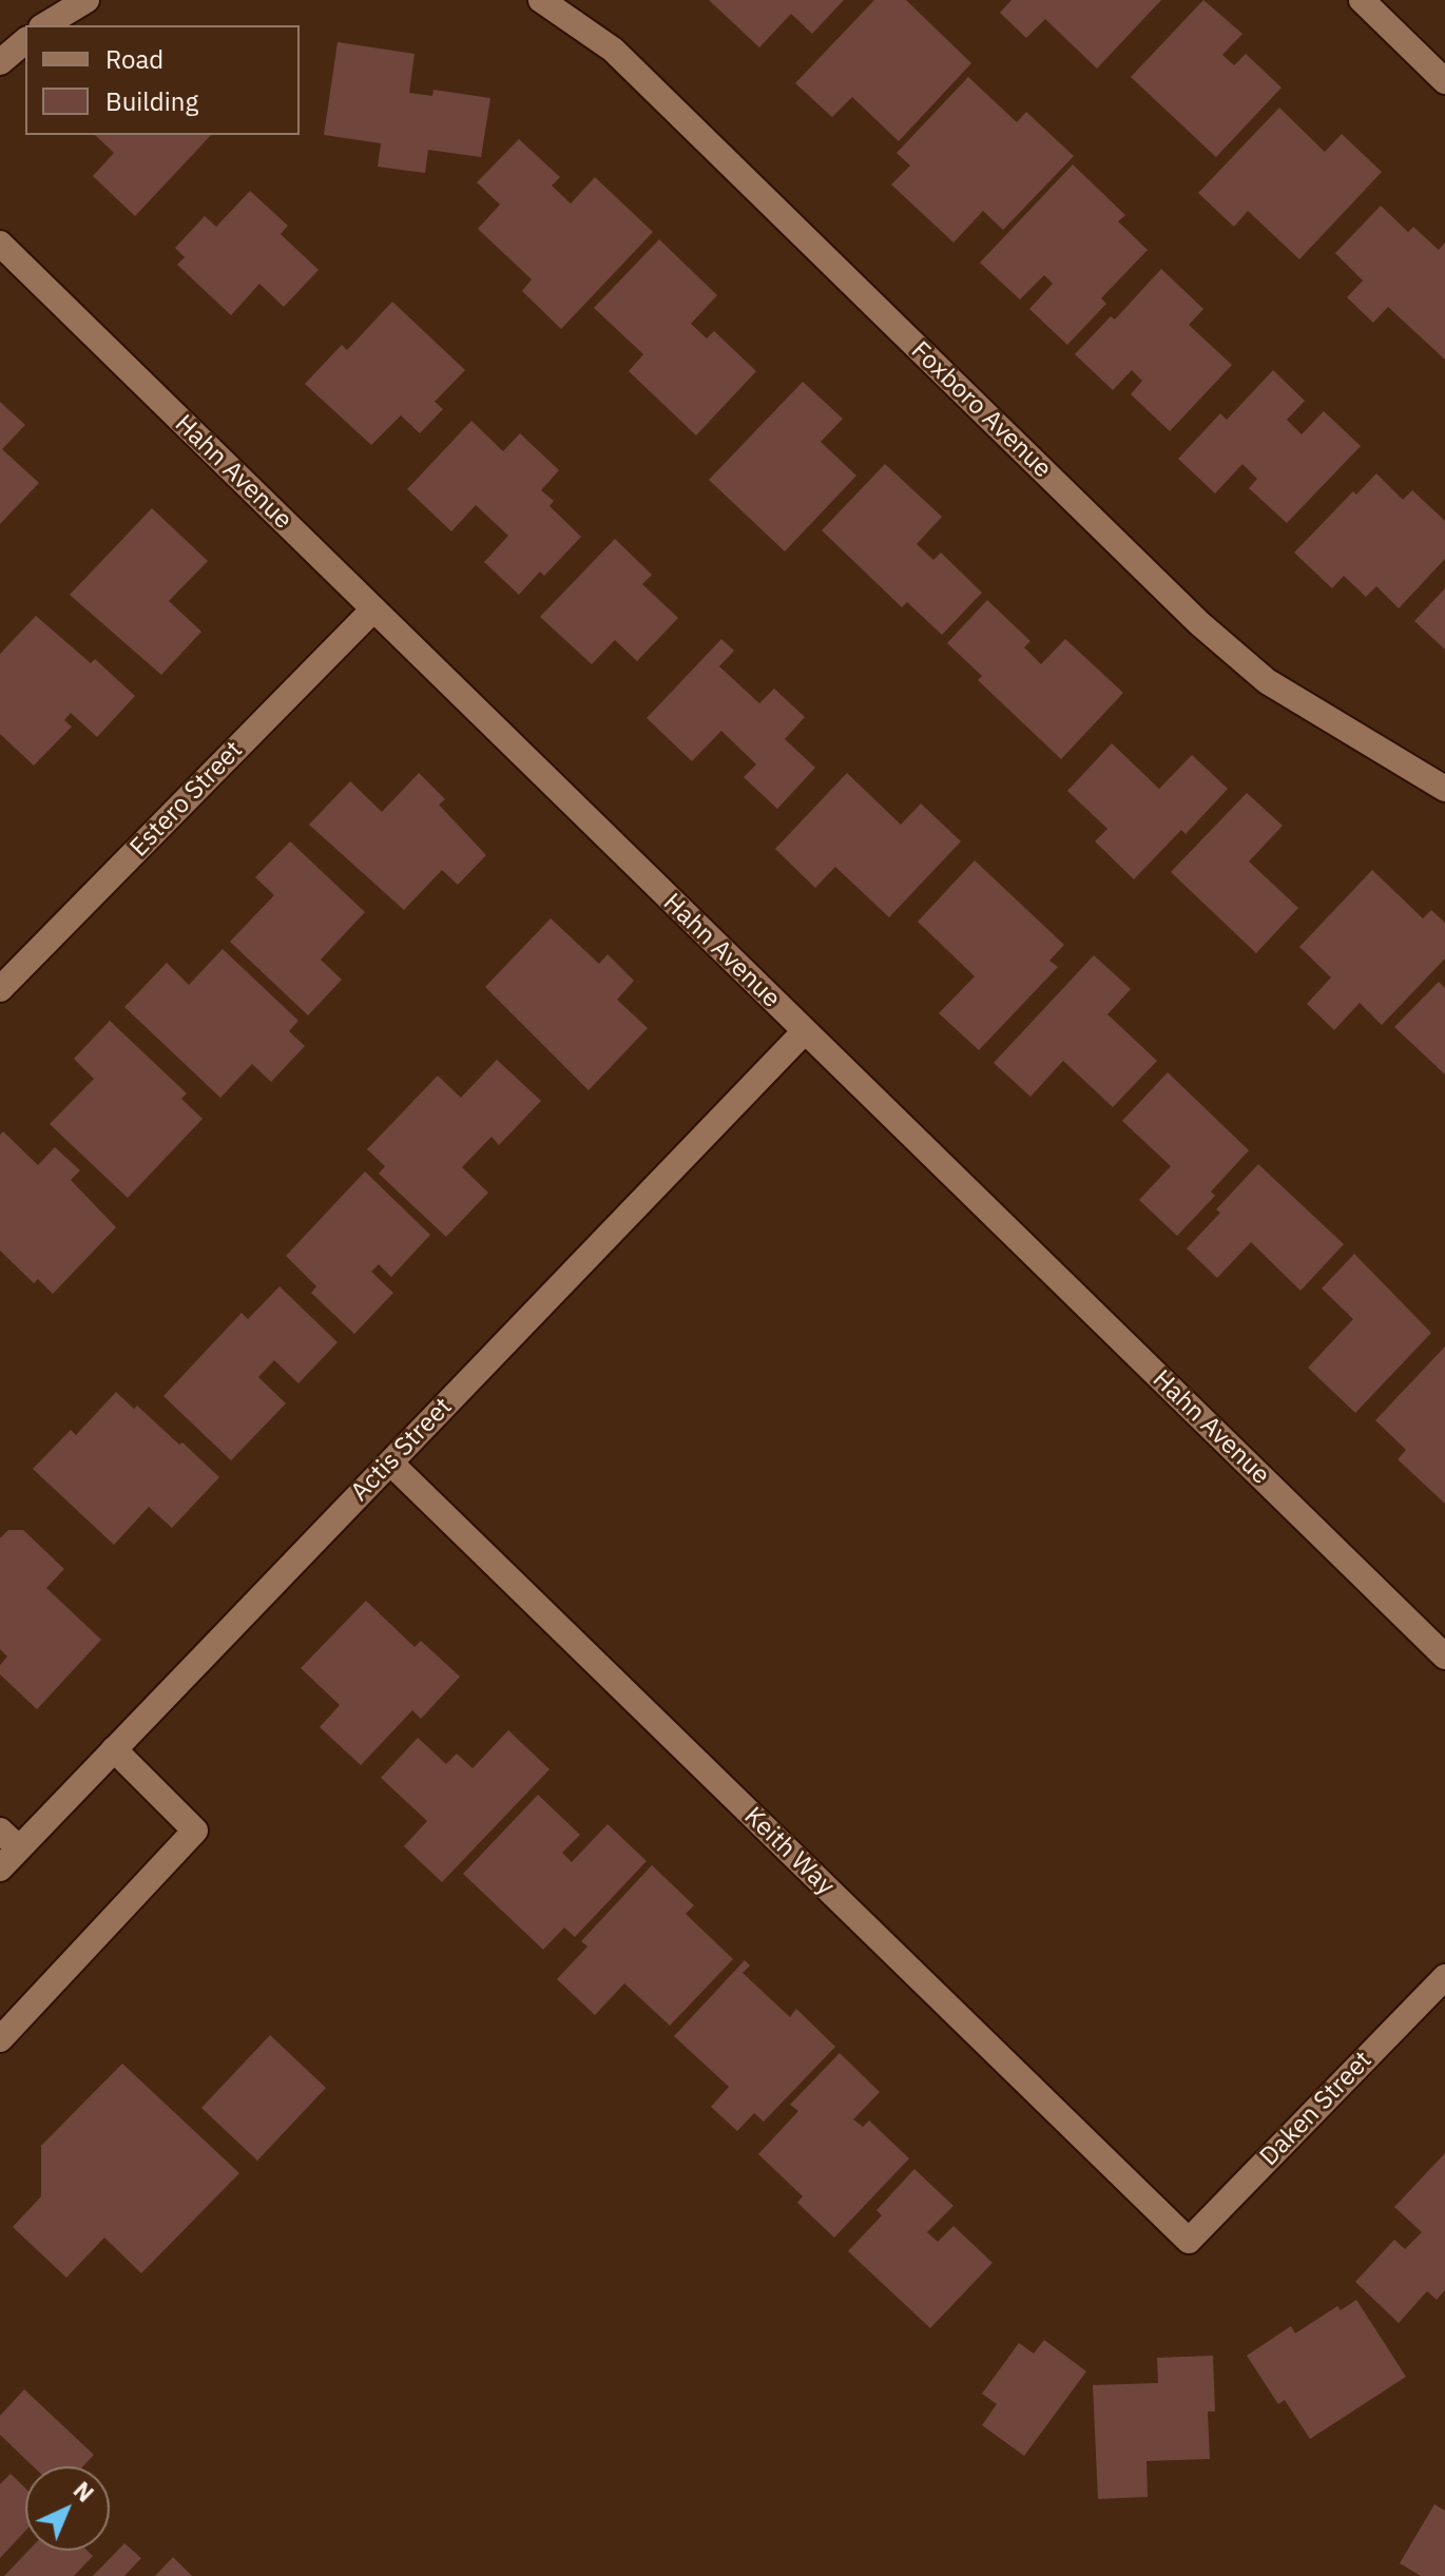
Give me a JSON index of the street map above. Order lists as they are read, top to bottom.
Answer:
{
  "streets": {
    "street": [
      "Foxboro Avenue",
      "Hahn Avenue",
      "Estero Street",
      "Actis Street",
      "Keith Way",
      "Daken Street"
    ]
  },
  "crossings": [
    ["Hahn Avenue", "Estero Street"],
    ["Hahn Avenue", "Actis Street"],
    ["Actis Street", "Keith Way"],
    ["Keith Way", "Daken Street"]
  ],
  "legend": ["Road", "Building"],
  "north": "top right"
}
